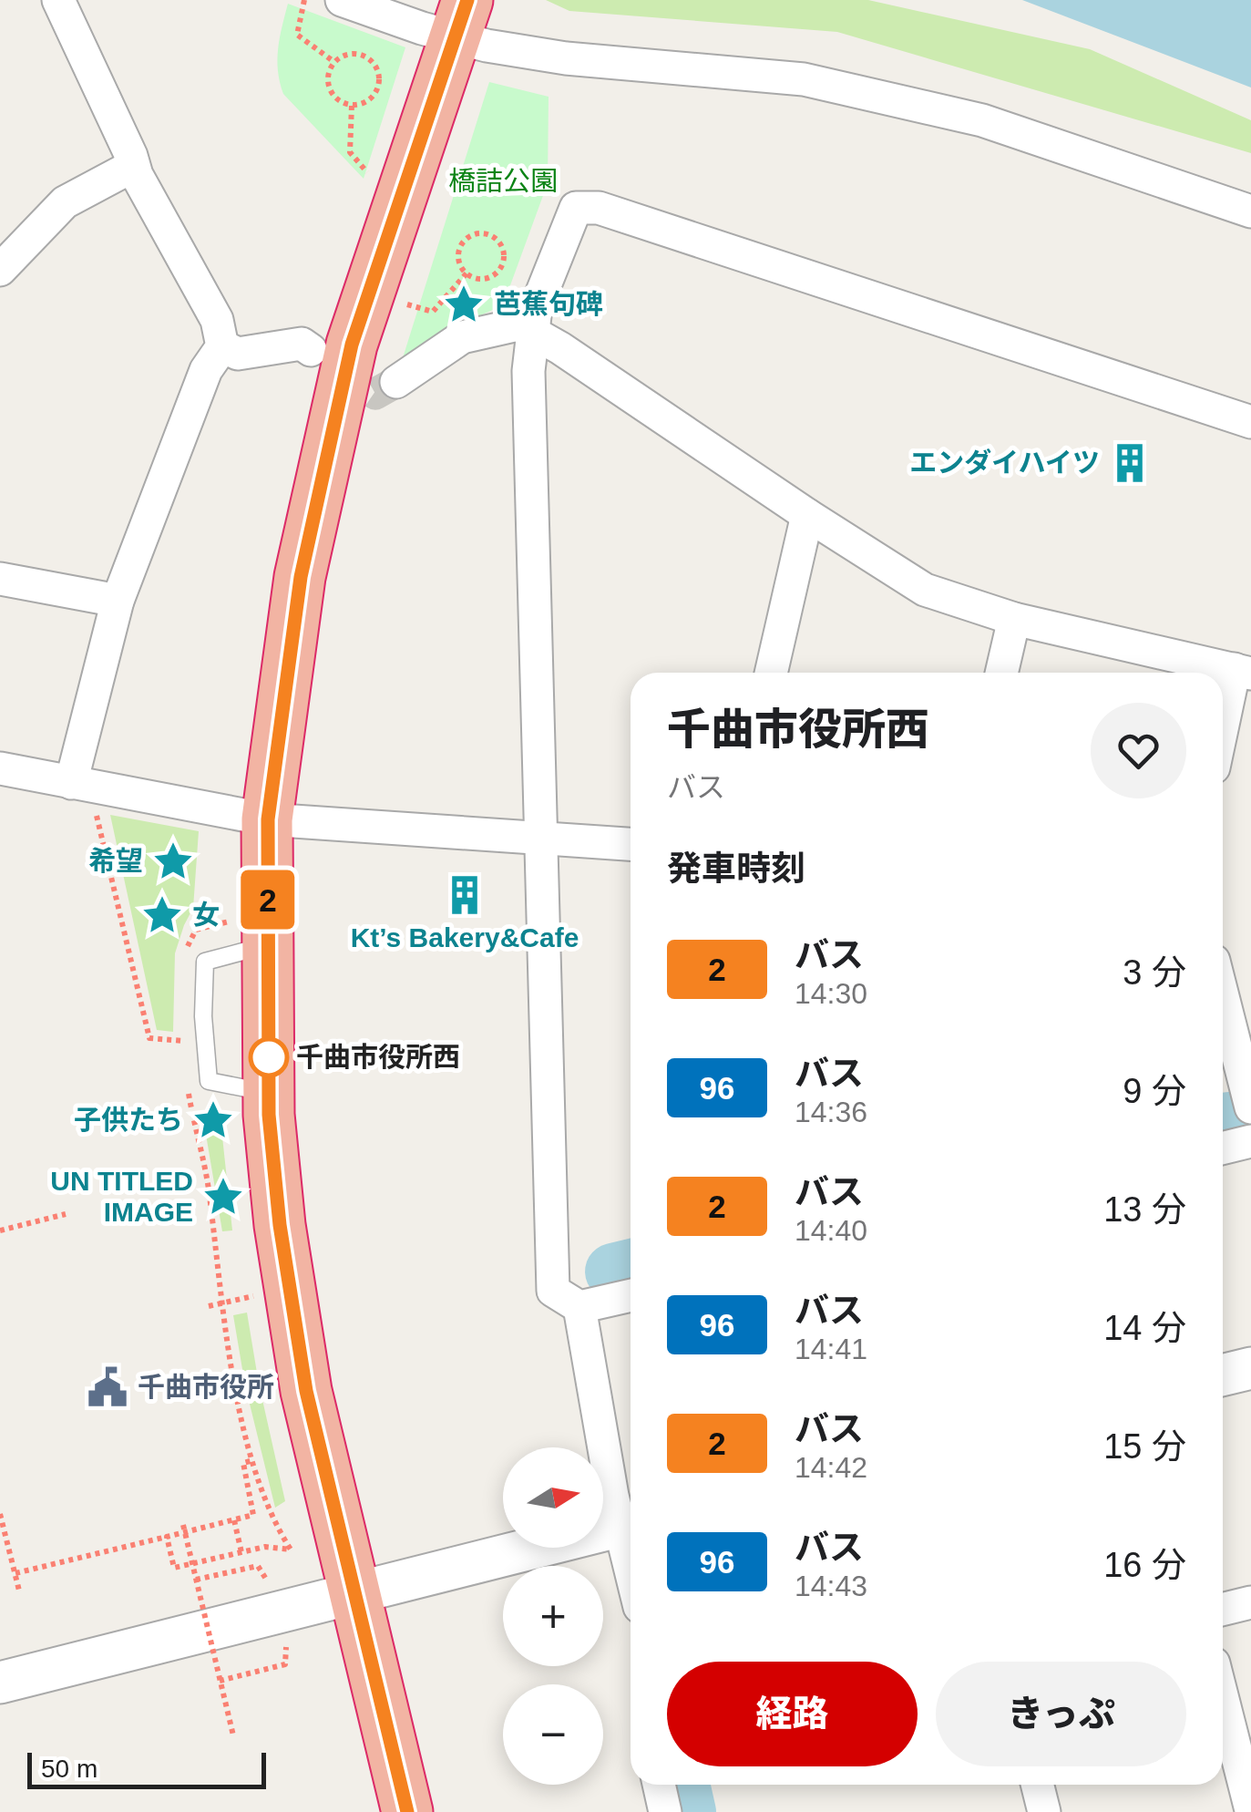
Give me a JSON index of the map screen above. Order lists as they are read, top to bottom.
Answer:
{
  "parks": ["橋詰公園"],
  "places": {
    "place": [
      "芭蕉句碑",
      "希望",
      "女",
      "子供たち",
      "UN TITLED IMAGE"
    ],
    "building": ["エンダイハイツ", "Kt’s Bakery&Cafe"],
    "other": ["千曲市役所西"],
    "public building": ["千曲市役所"]
  },
  "lines": ["bus line 2"],
  "scale_bar": "50 m",
  "north": "right",
  "page": {
    "on_map": "2",
    "heading": [
      ["千曲市役所西", "バス"],
      "発車時刻"
    ],
    "list": [
      {
        "mark": "2",
        "name": "バス",
        "note": "14:30",
        "value": "3 分"
      },
      {
        "mark": "96",
        "name": "バス",
        "note": "14:36",
        "value": "9 分"
      },
      {
        "mark": "2",
        "name": "バス",
        "note": "14:40",
        "value": "13 分"
      },
      {
        "mark": "96",
        "name": "バス",
        "note": "14:41",
        "value": "14 分"
      },
      {
        "mark": "2",
        "name": "バス",
        "note": "14:42",
        "value": "15 分"
      },
      {
        "mark": "96",
        "name": "バス",
        "note": "14:43",
        "value": "16 分"
      }
    ],
    "map_buttons": ["+", "−"],
    "buttons": ["経路", "きっぷ"],
    "scale": "50 m"
  }
}
